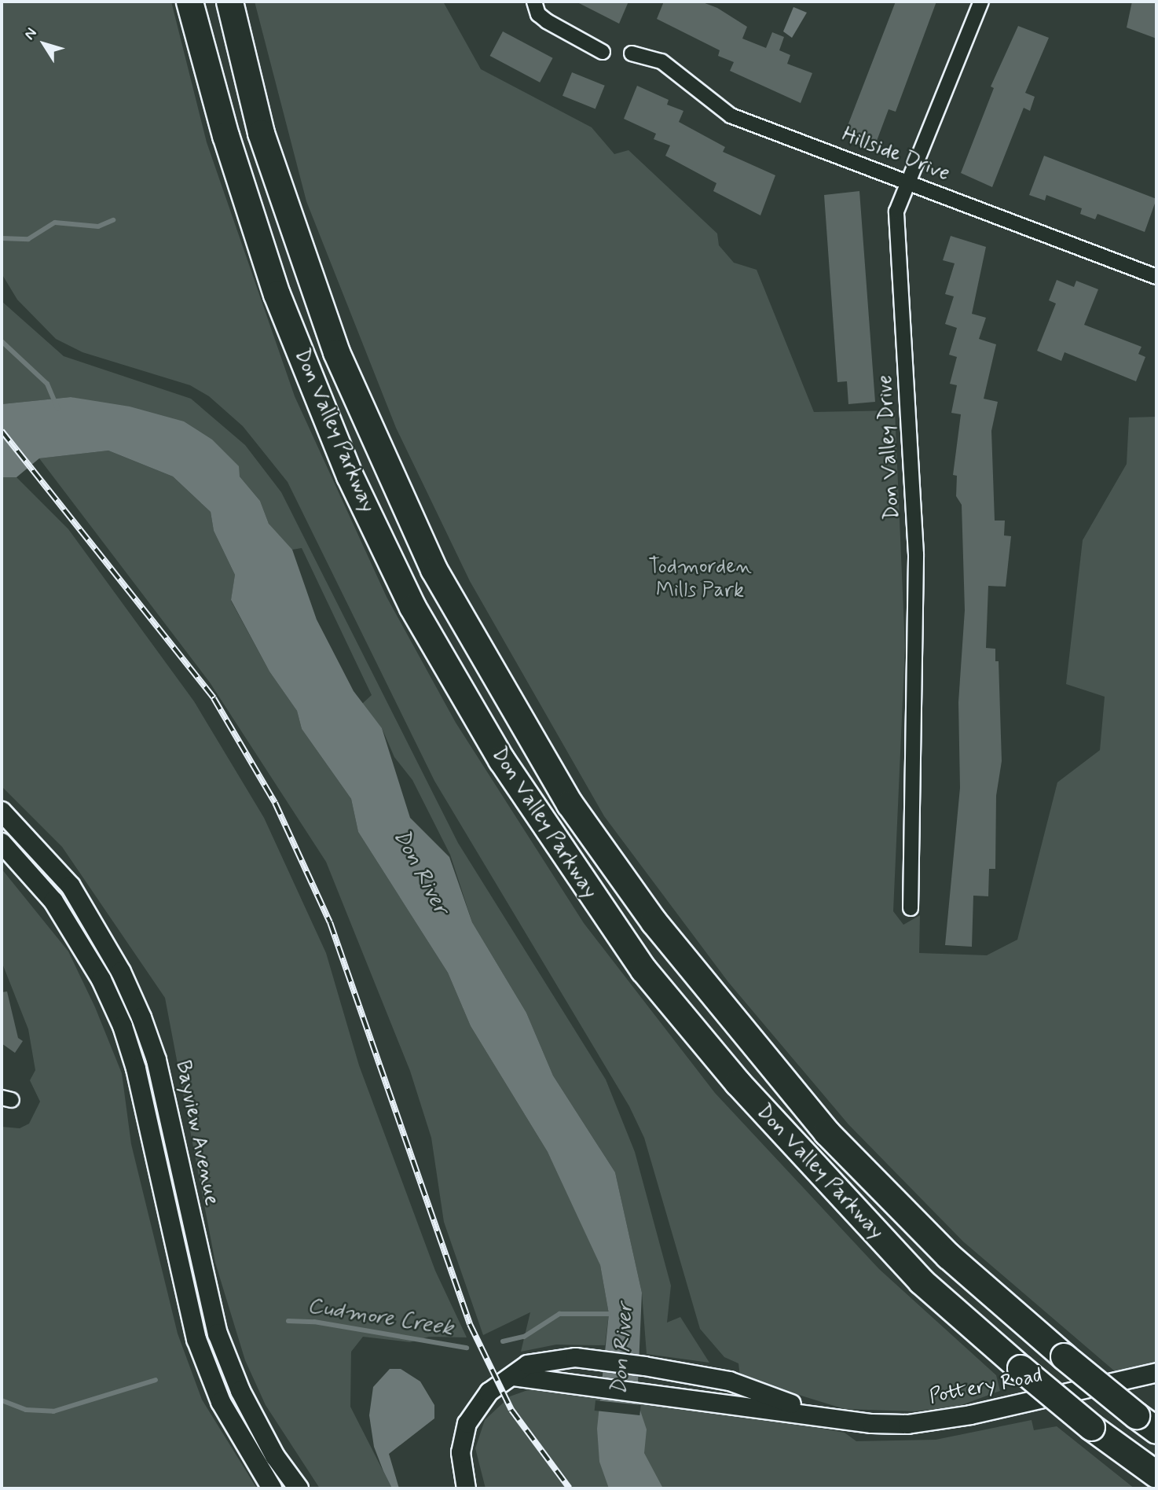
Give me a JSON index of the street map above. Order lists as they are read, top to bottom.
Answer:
{
  "streets": {
    "highway": ["Don Valley Parkway"],
    "main road": ["Bayview Avenue"],
    "street": ["Hillside Drive", "Don Valley Drive", "Pottery Road"]
  },
  "crossings": [
    ["Hillside Drive", "Don Valley Drive"]
  ],
  "water": ["Don River", "Cudmore Creek"],
  "parks": ["Todmorden Mills Park"],
  "north": "top left"
}
